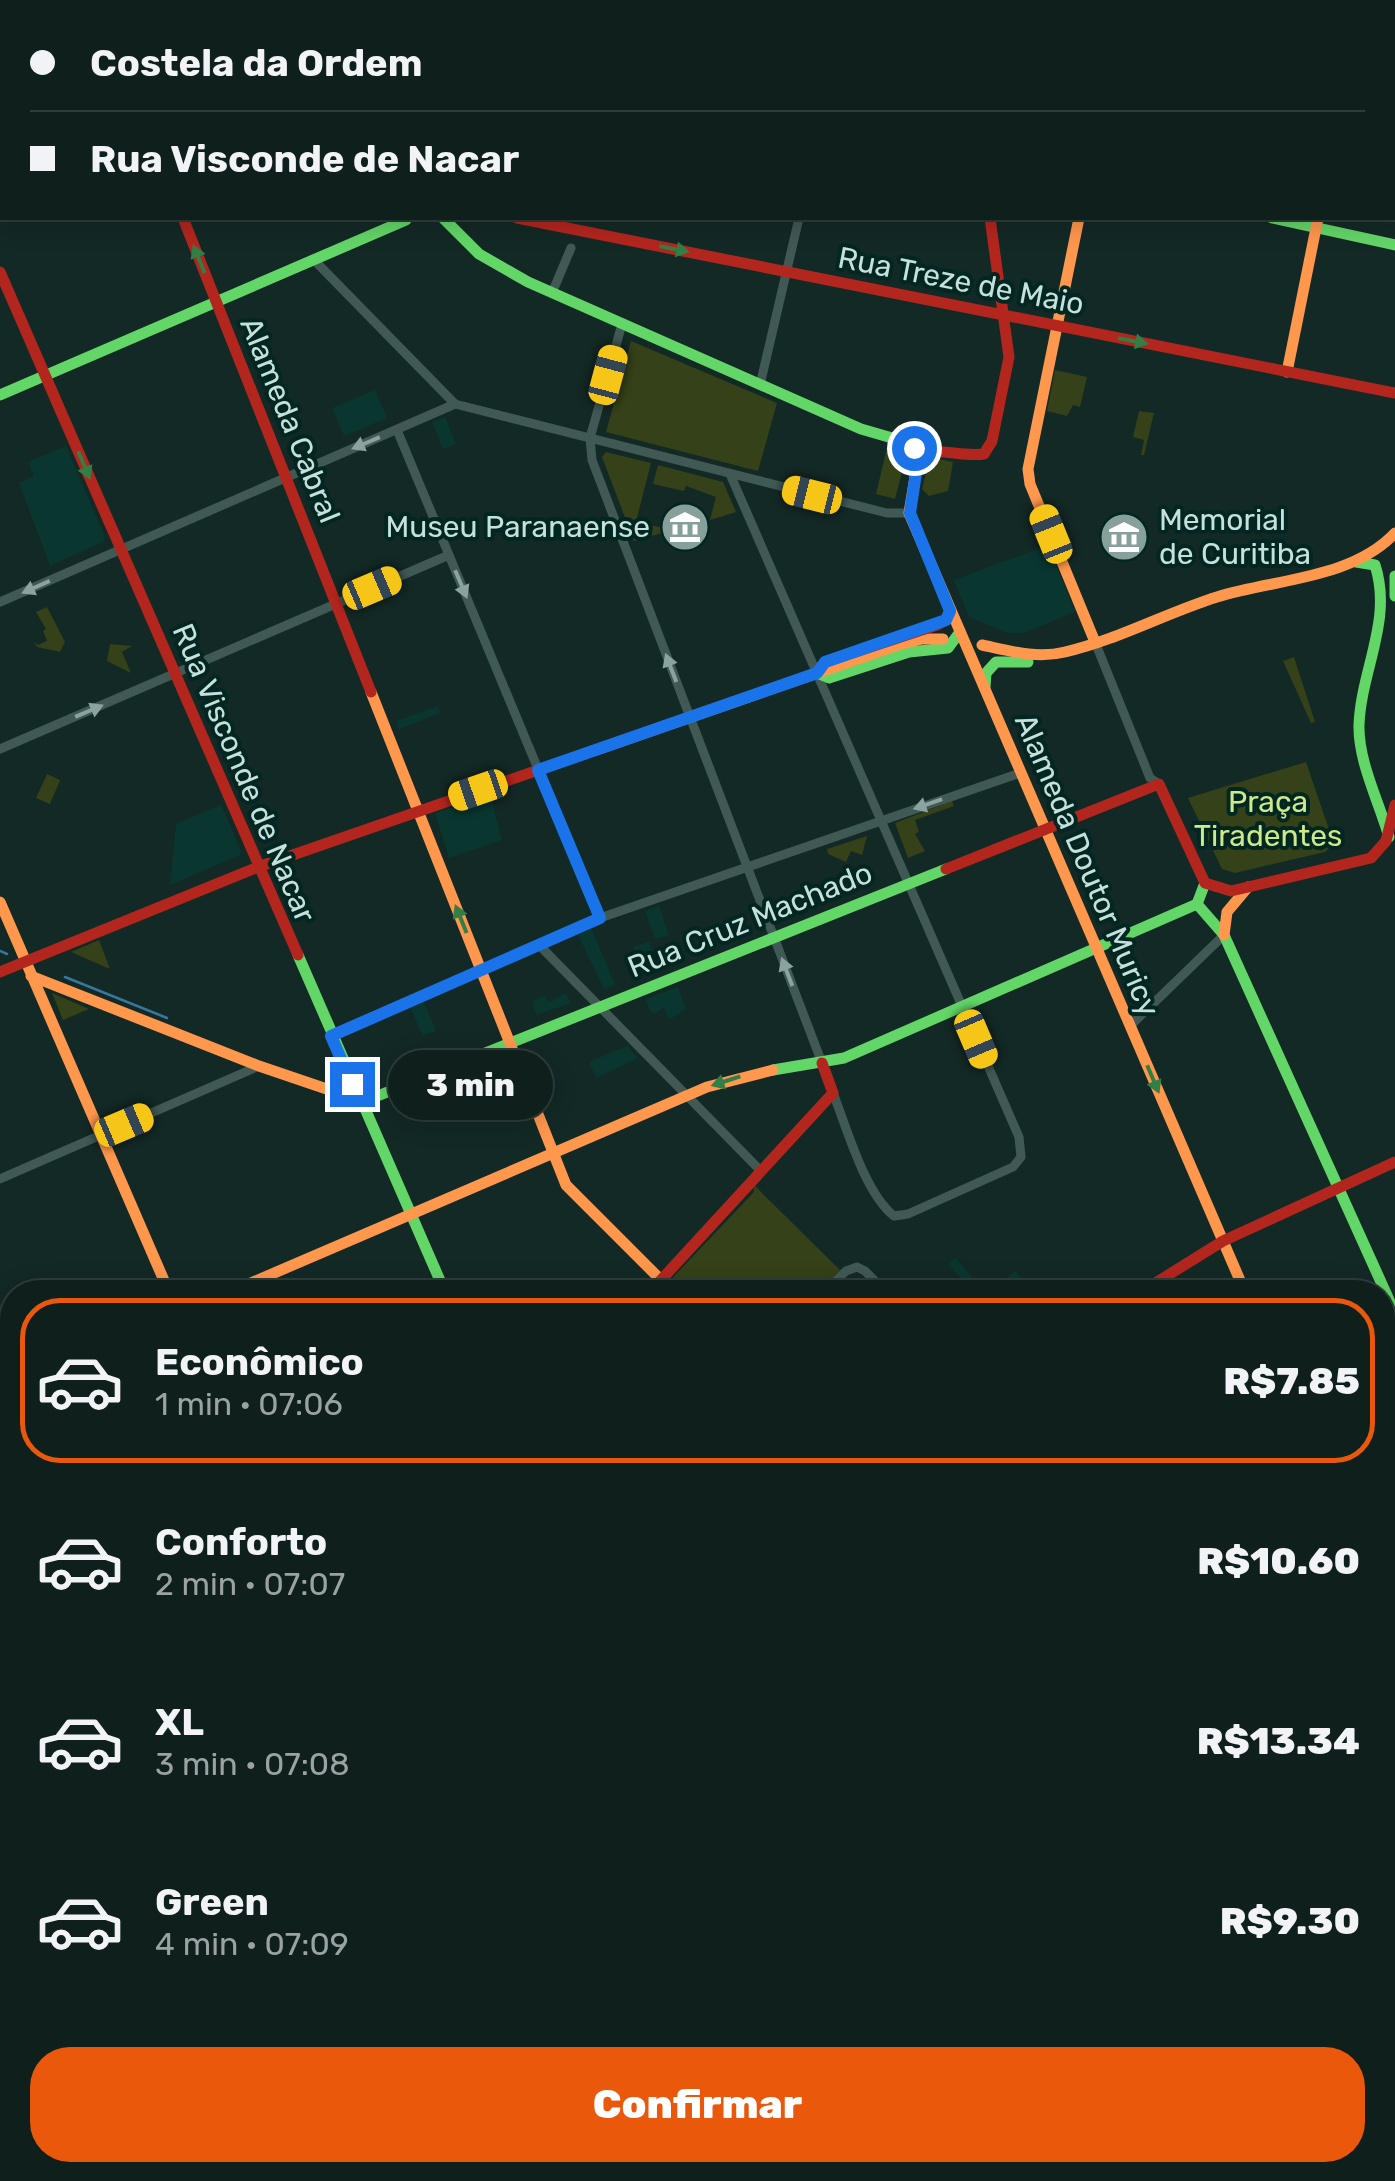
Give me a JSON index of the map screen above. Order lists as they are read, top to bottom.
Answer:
{
  "streets": {
    "street": [
      "Rua Treze de Maio",
      "Alameda Cabral",
      "Rua Visconde de Nacar",
      "Alameda Doutor Muricy",
      "Rua Cruz Machado"
    ]
  },
  "crossings": [
    ["Alameda Cabral", "Rua Cruz Machado"],
    ["Rua Visconde de Nacar", "Rua Cruz Machado"],
    ["Alameda Doutor Muricy", "Rua Cruz Machado"]
  ],
  "one_way": ["Rua Treze de Maio"],
  "parks": ["Praça Tiradentes"],
  "places": {
    "museum": ["Museu Paranaense", "Memorial de Curitiba"]
  },
  "page": {
    "banner": ["Costela da Ordem", "Rua Visconde de Nacar"],
    "bubble": "3 min",
    "list": [
      {
        "name": "Econômico",
        "note": "1 min · 07:06",
        "value": "R$7.85"
      },
      {
        "name": "Conforto",
        "note": "2 min · 07:07",
        "value": "R$10.60"
      },
      {
        "name": "XL",
        "note": "3 min · 07:08",
        "value": "R$13.34"
      },
      {
        "name": "Green",
        "note": "4 min · 07:09",
        "value": "R$9.30"
      }
    ],
    "buttons": "Confirmar"
  }
}
